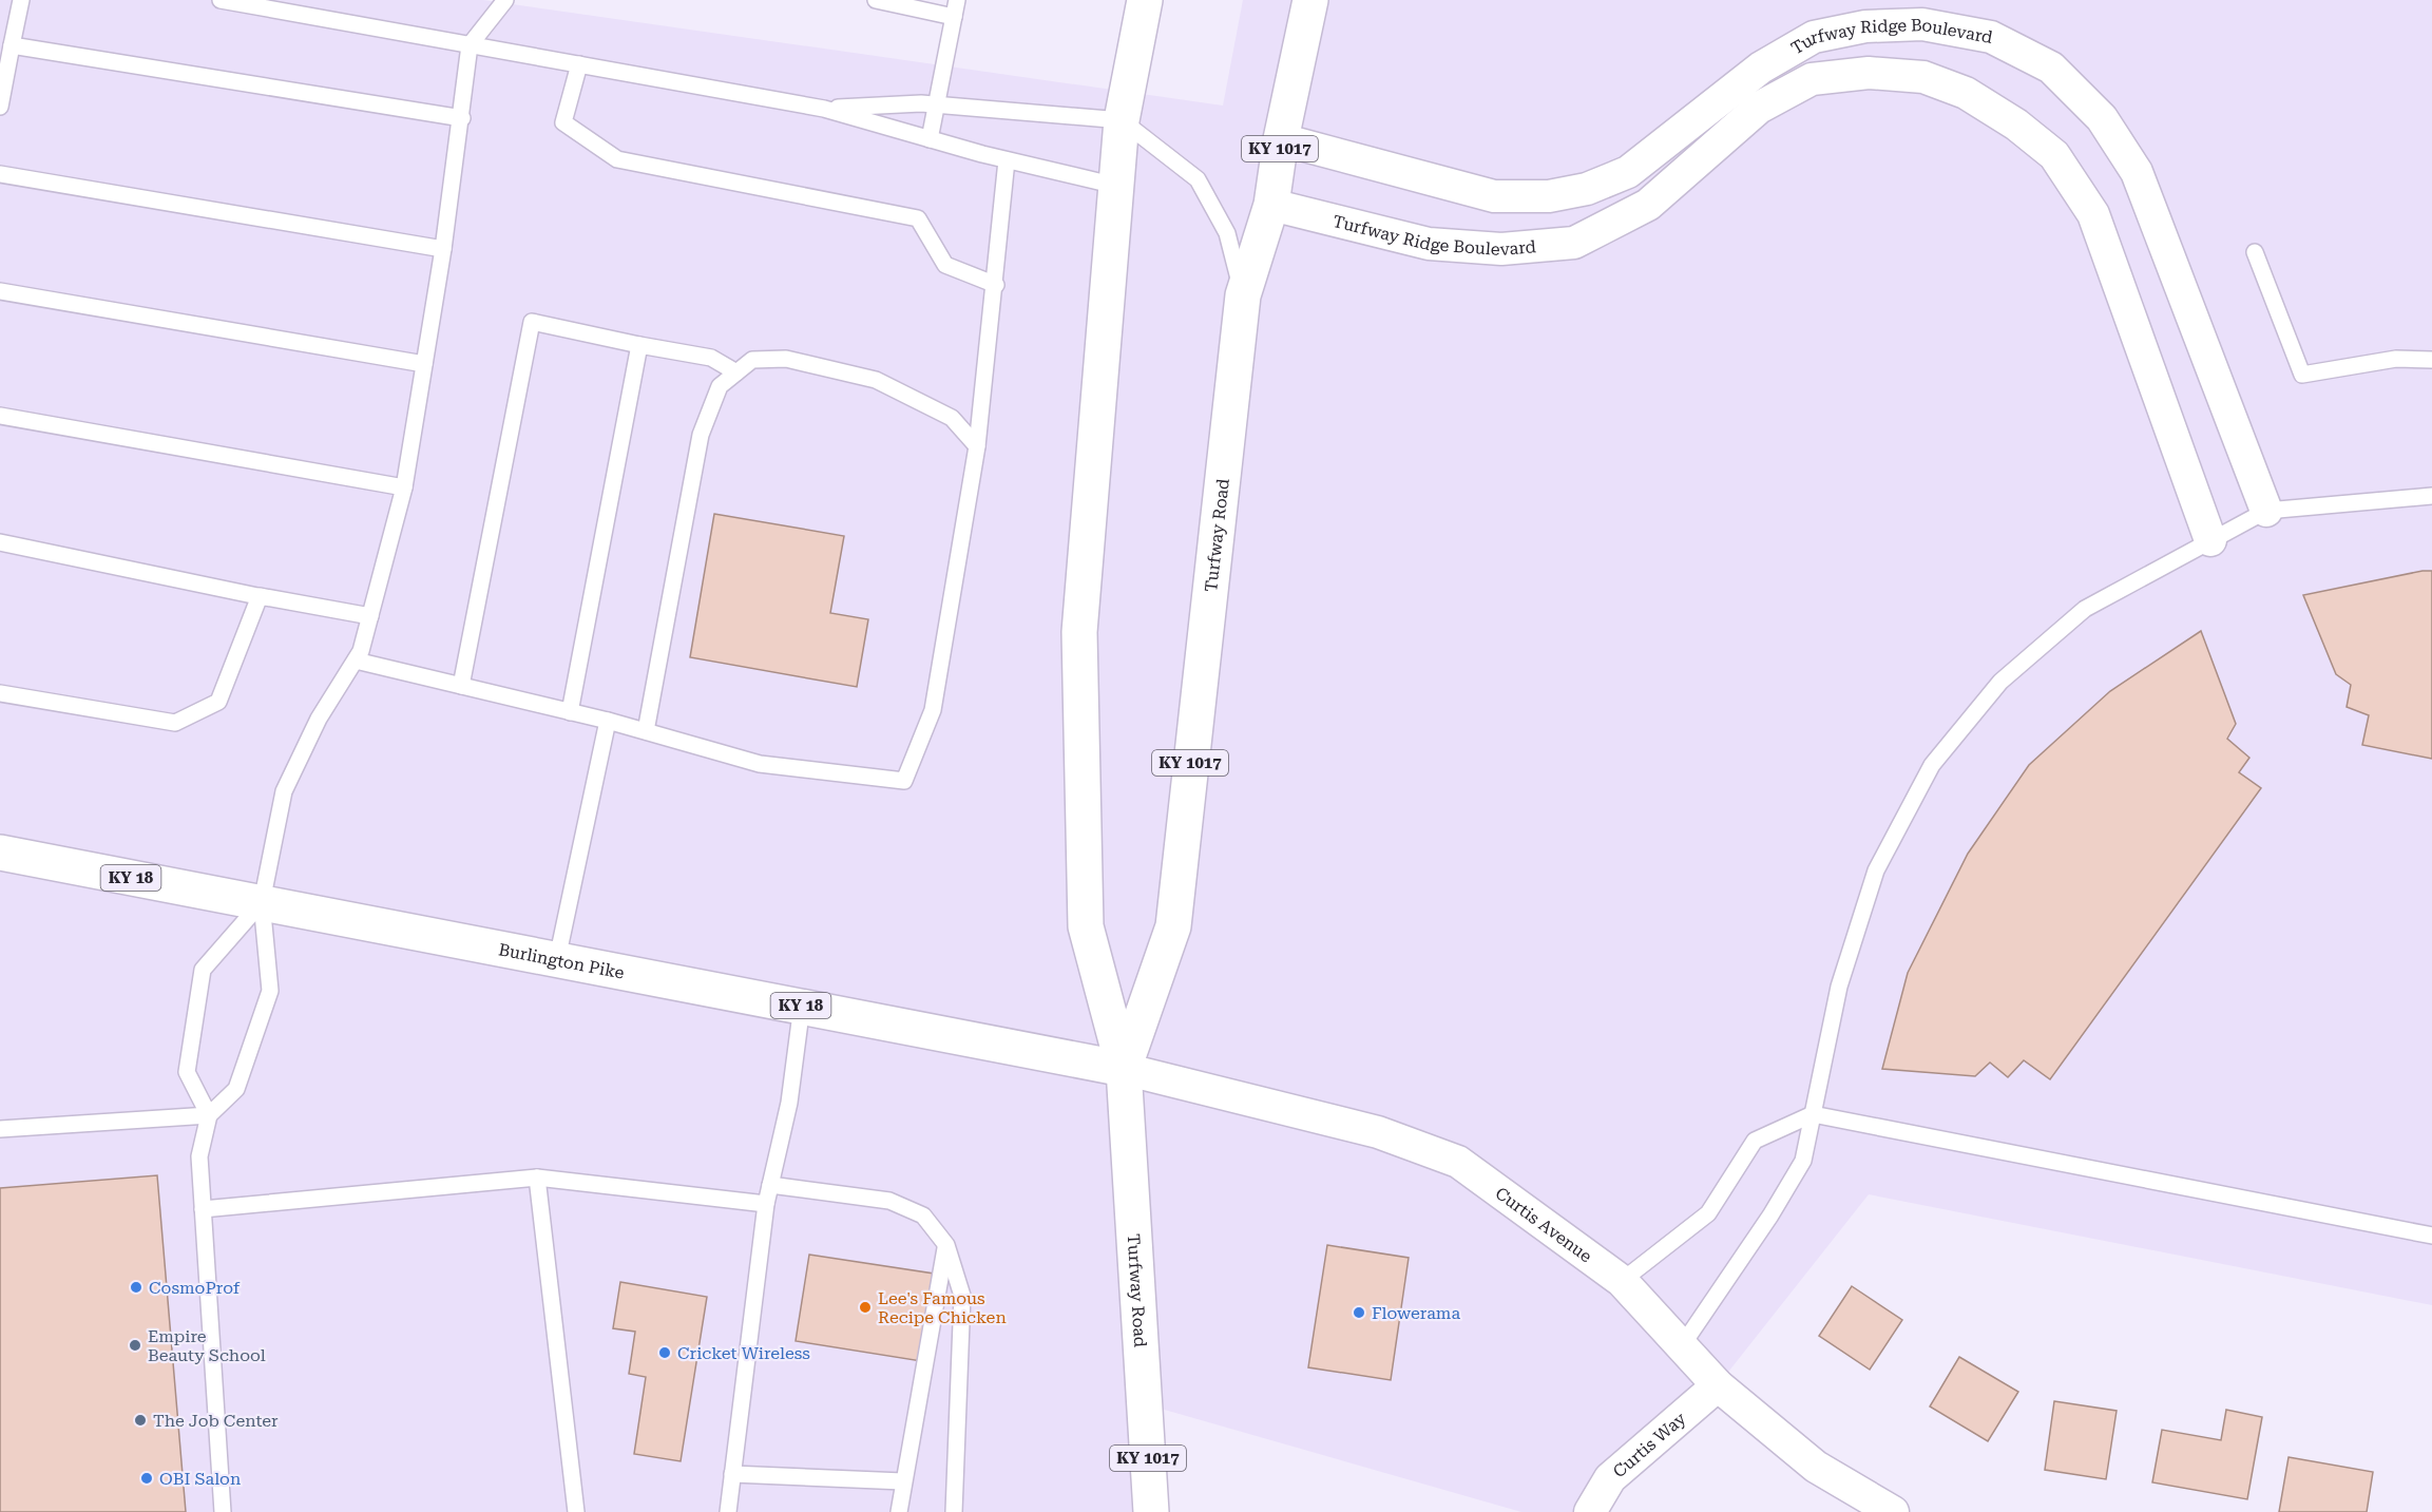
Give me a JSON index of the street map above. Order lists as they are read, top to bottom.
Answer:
{
  "streets": {
    "main road": [
      "KY 1017",
      "Turfway Road",
      "KY 18",
      "Burlington Pike"
    ],
    "street": ["Turfway Ridge Boulevard", "Curtis Avenue", "Curtis Way"]
  },
  "crossings": [
    ["Turfway Ridge Boulevard", "Turfway Road"],
    ["Turfway Road", "Burlington Pike"],
    ["Turfway Road", "Curtis Avenue"],
    ["Burlington Pike", "Curtis Avenue"],
    ["Curtis Avenue", "Curtis Way"]
  ],
  "places": [
    "CosmoProf",
    "Lee's Famous Recipe Chicken",
    "Flowerama",
    "Empire Beauty School",
    "Cricket Wireless",
    "The Job Center",
    "OBI Salon"
  ]
}
